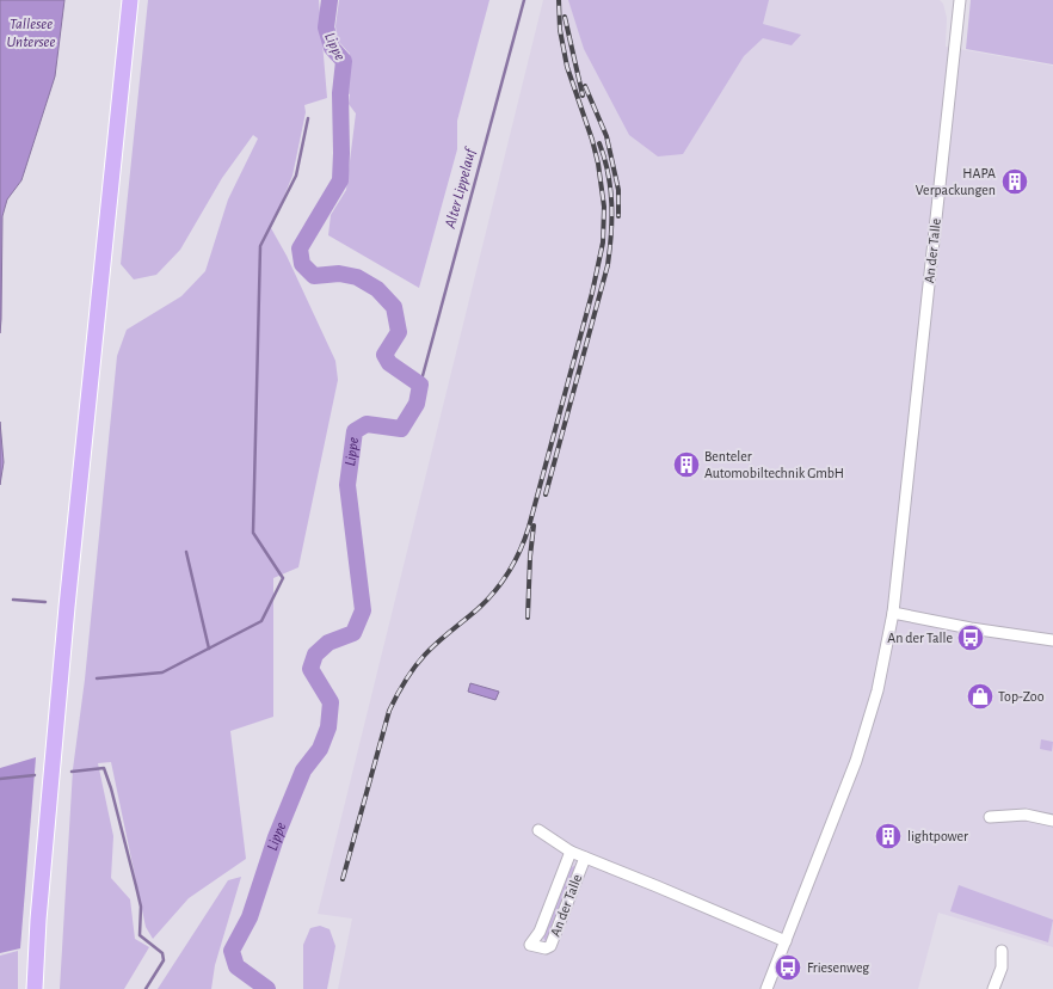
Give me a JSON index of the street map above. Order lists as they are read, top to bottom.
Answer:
{
  "streets": {
    "street": ["An der Talle"]
  },
  "water": ["Tallesee Untersee", "Lippe", "Alter Lippelauf"],
  "places": {
    "building": ["HAPA Verpackungen", "Benteler Automobiltechnik GmbH", "lightpower"],
    "bus stop": ["An der Talle", "Friesenweg"],
    "shop": ["Top-Zoo"]
  }
}
